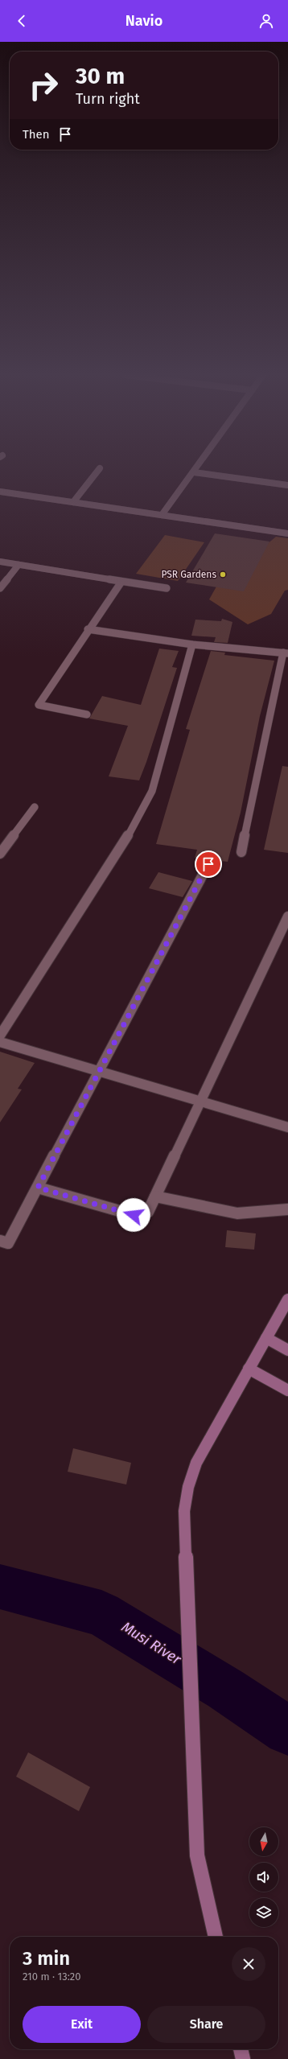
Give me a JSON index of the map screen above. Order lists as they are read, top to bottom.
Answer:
{
  "water": ["Musi River"],
  "places": ["PSR Gardens"],
  "north": "bottom",
  "page": {
    "header": "Navio",
    "turn": ["30 m", "Turn right"],
    "then": "Then",
    "heading": ["3 min", "210 m · 13:20"],
    "buttons": ["Exit", "Share"]
  }
}
